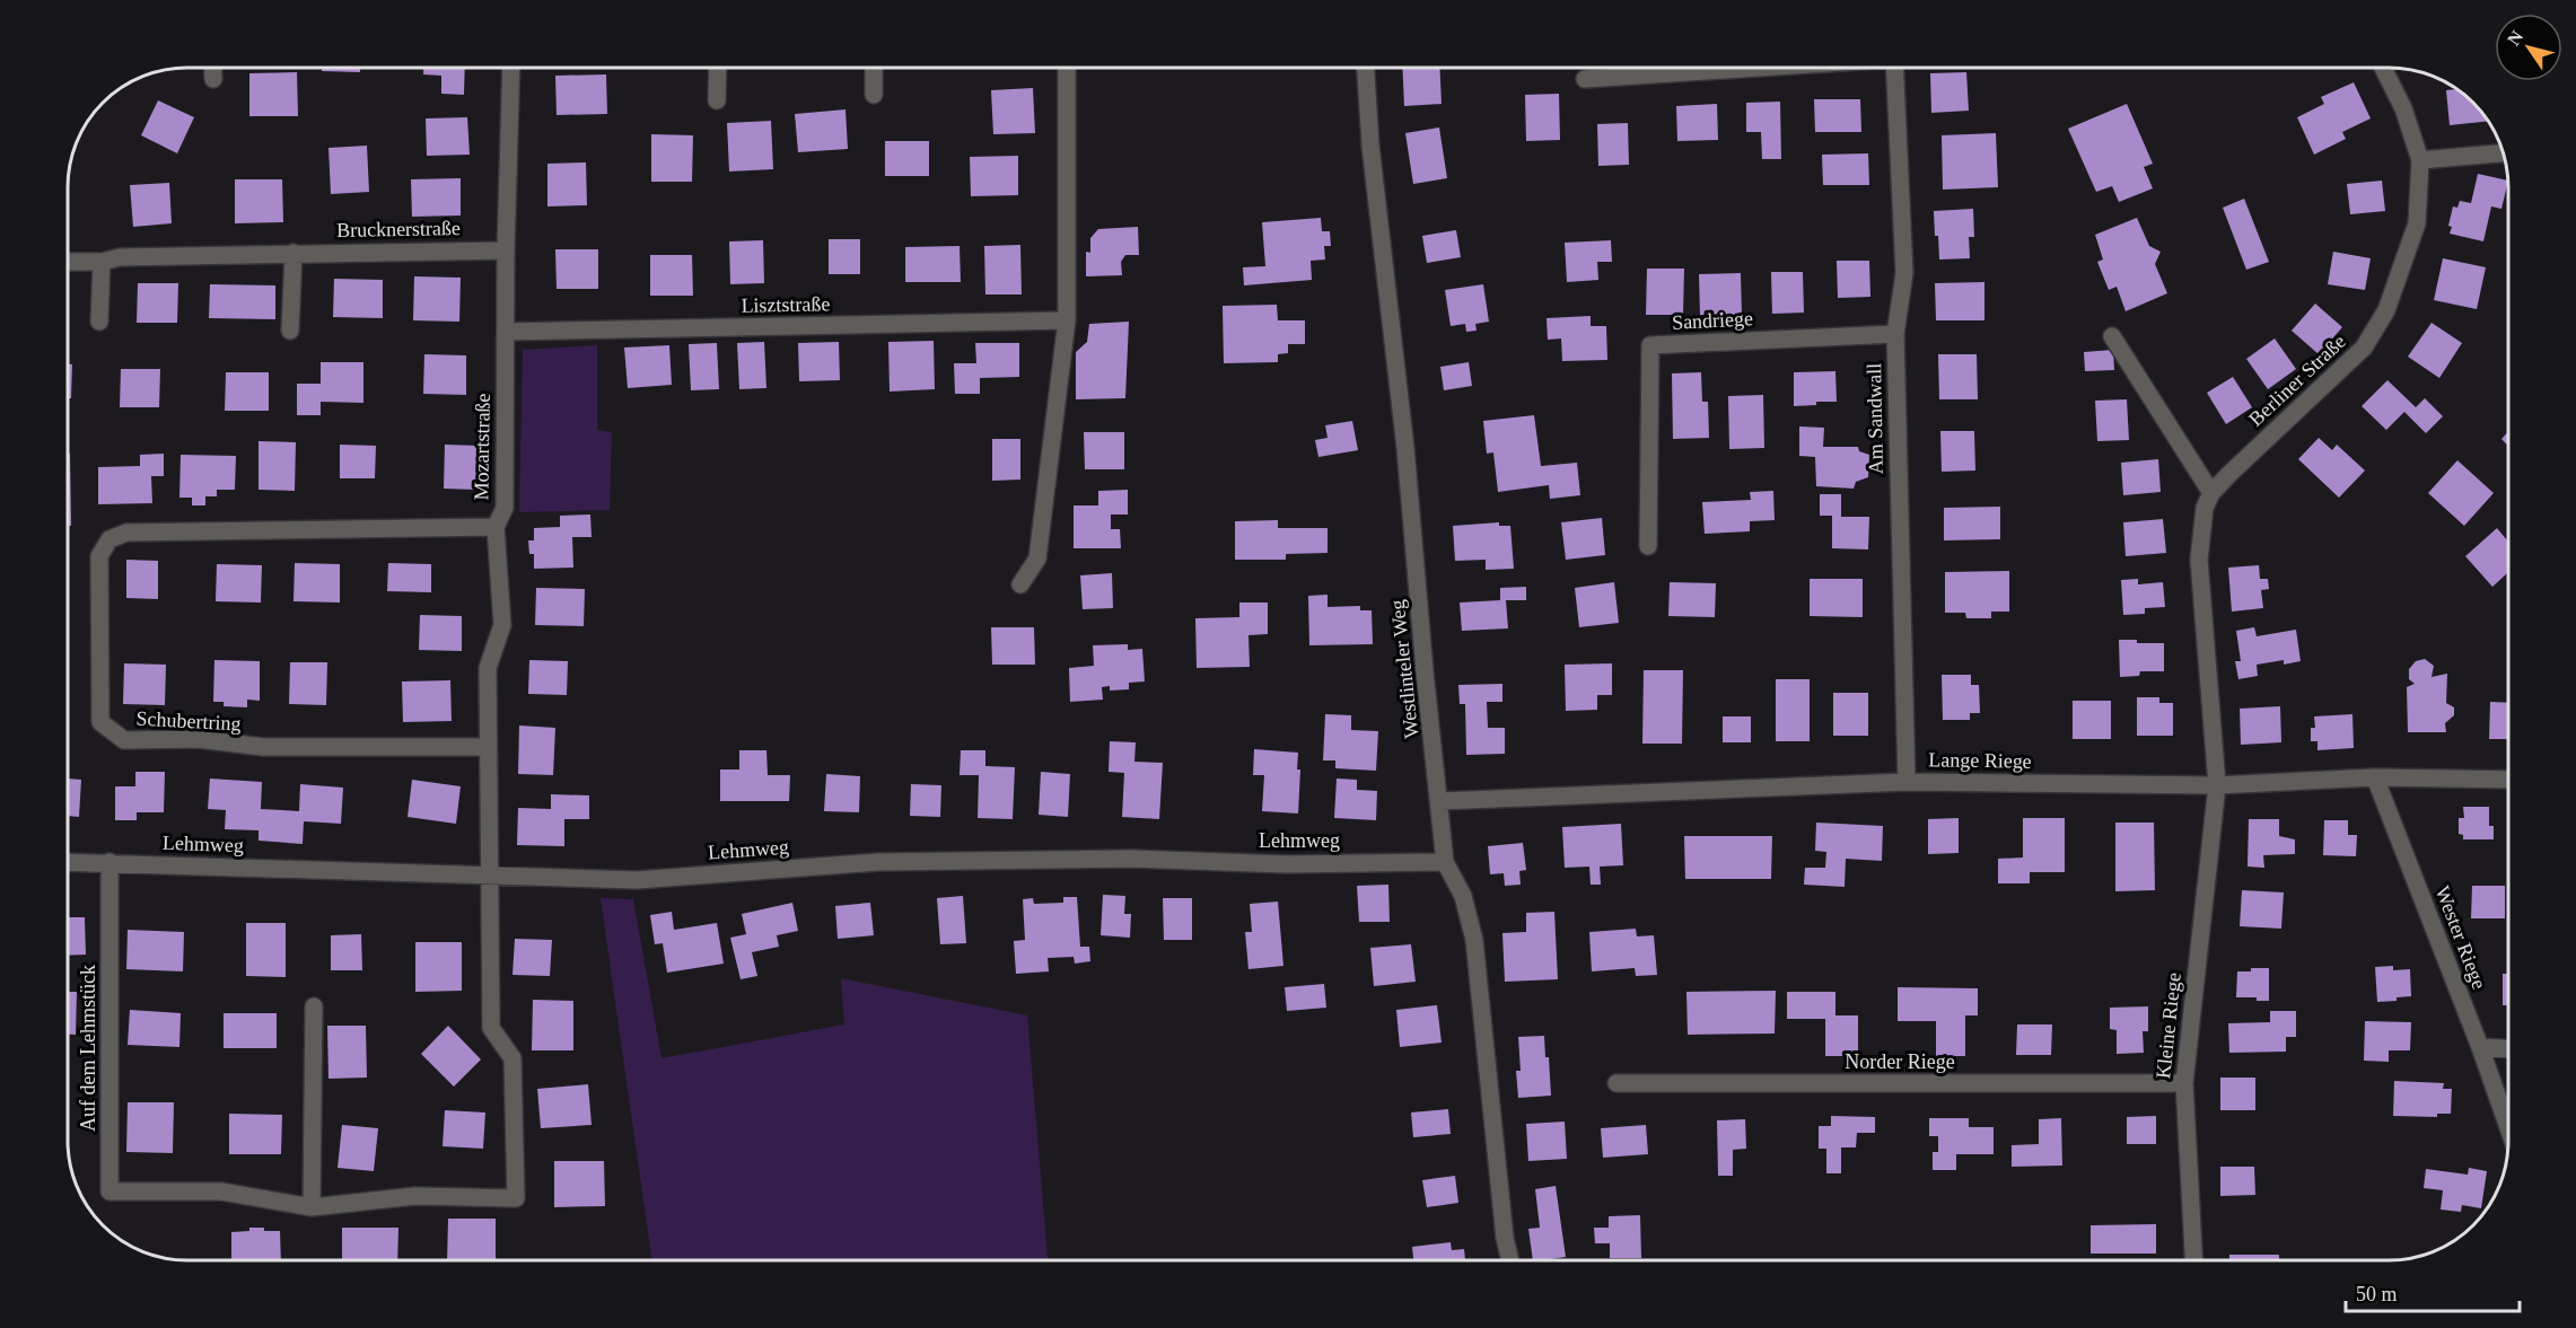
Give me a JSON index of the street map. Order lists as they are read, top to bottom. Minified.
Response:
{"streets":{"street":["Brucknerstraße","Lisztstraße","Sandriege","Berliner Straße","Am Sandwall","Mozartstraße","Westlinteler Weg","Schubertring","Lange Riege","Lehmweg","Wester Riege","Kleine Riege","Auf dem Lehmstück","Norder Riege"]},"crossings":[["Brucknerstraße","Mozartstraße"],["Lisztstraße","Mozartstraße"],["Sandriege","Am Sandwall"],["Am Sandwall","Lange Riege"],["Mozartstraße","Schubertring"],["Mozartstraße","Lehmweg"],["Mozartstraße","Auf dem Lehmstück"],["Westlinteler Weg","Lange Riege"],["Westlinteler Weg","Lehmweg"],["Lange Riege","Wester Riege"],["Lange Riege","Kleine Riege"],["Lehmweg","Auf dem Lehmstück"],["Kleine Riege","Norder Riege"]],"scale_bar":"50 m","north":"top left"}
